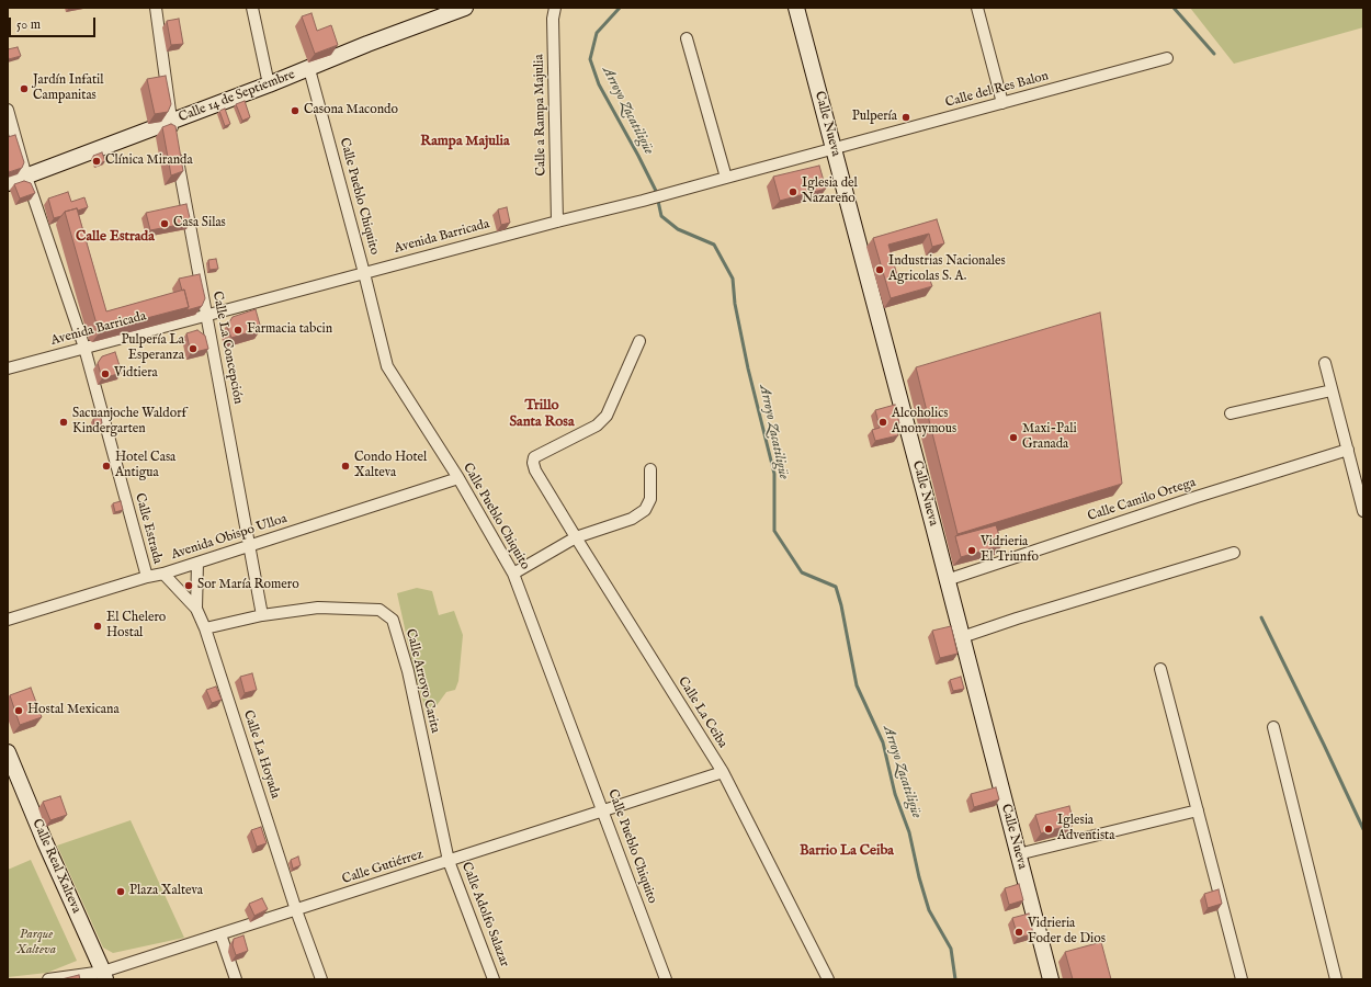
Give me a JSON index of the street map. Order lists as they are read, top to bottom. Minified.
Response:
{"streets":{"street":["Calle del Res Balon","Calle 14 de Septiembre","Calle a Rampa Majulia","Calle Nueva","Calle Pueblo Chiquito","Avenida Barricada","Calle La Concepción","Calle Camilo Ortega","Calle Estrada","Avenida Obispo Ulloa","Calle Arroyo Carita","Calle La Ceiba","Calle La Hoyada","Calle Real Xalteva","Calle Gutiérrez","Calle Adolfo Salazar"]},"crossings":[["Calle del Res Balon","Calle Nueva"],["Calle del Res Balon","Avenida Barricada"],["Calle 14 de Septiembre","Calle Pueblo Chiquito"],["Calle 14 de Septiembre","Calle La Concepción"],["Calle 14 de Septiembre","Calle Estrada"],["Calle a Rampa Majulia","Avenida Barricada"],["Calle Nueva","Avenida Barricada"],["Calle Nueva","Calle Camilo Ortega"],["Calle Pueblo Chiquito","Avenida Barricada"],["Calle Pueblo Chiquito","Avenida Obispo Ulloa"],["Calle Pueblo Chiquito","Calle Gutiérrez"],["Avenida Barricada","Calle La Concepción"],["Avenida Barricada","Calle Estrada"],["Calle La Concepción","Avenida Obispo Ulloa"],["Calle La Concepción","Calle Arroyo Carita"],["Calle Estrada","Avenida Obispo Ulloa"],["Avenida Obispo Ulloa","Calle La Hoyada"],["Calle Arroyo Carita","Calle La Hoyada"],["Calle Arroyo Carita","Calle Gutiérrez"],["Calle Arroyo Carita","Calle Adolfo Salazar"],["Calle La Ceiba","Calle Gutiérrez"],["Calle La Hoyada","Calle Gutiérrez"],["Calle Real Xalteva","Calle Gutiérrez"],["Calle Gutiérrez","Calle Adolfo Salazar"]],"districts":["Rampa Majulia","Calle Estrada","Trillo Santa Rosa","Barrio La Ceiba"],"water":["Arroyo Zacatiligüe"],"parks":["Parque Xalteva"],"places":["Jardín Infatil Campanitas","Casona Macondo","Pulpería","Clínica Miranda","Iglesia del Nazareño","Casa Silas","Industrias Nacionales Agricolas S. A.","Farmacia tabcin","Pulpería La Esperanza","Vidtiera","Sacuanjoche Waldorf Kindergarten","Alcoholics Anonymous","Maxi-Pali Granada","Hotel Casa Antigua","Condo Hotel Xalteva","Vidrieria El Triunfo","Sor María Romero","El Chelero Hostal","Hostal Mexicana","Iglesia Adventista","Plaza Xalteva","Vidrieria Foder de Dios"],"scale_bar":"50 m"}
